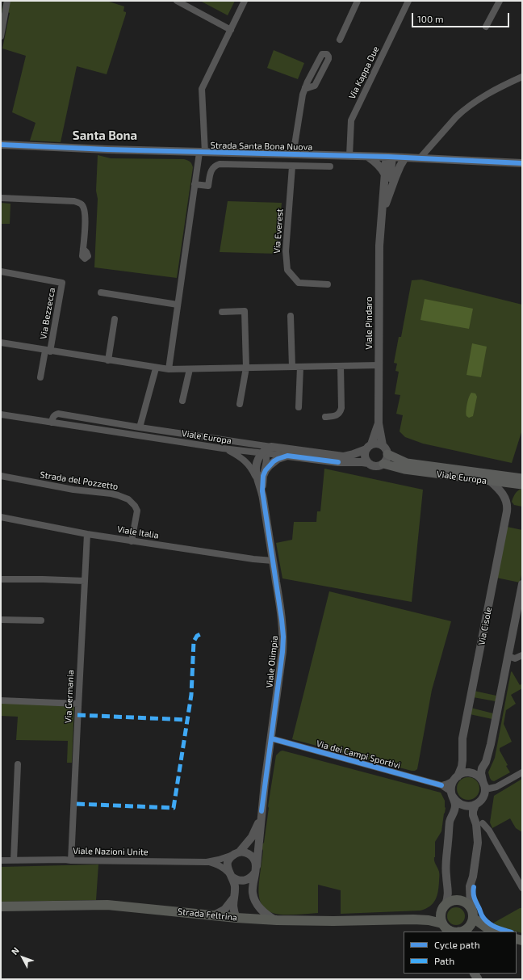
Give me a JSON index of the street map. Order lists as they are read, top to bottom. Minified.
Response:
{"streets":{"main road":["Viale Europa","Strada Feltrina"],"street":["Via Kappa Due","Strada Santa Bona Nuova","Via Everest","Via Bezzecca","Viale Pindaro","Strada del Pozzetto","Viale Italia","Via Cisole","Viale Olimpia","Via Germania","Via dei Campi Sportivi","Viale Nazioni Unite"]},"crossings":[["Via Kappa Due","Strada Santa Bona Nuova"],["Strada Santa Bona Nuova","Viale Pindaro"],["Via Bezzecca","Viale Pindaro"],["Viale Pindaro","Viale Europa"],["Viale Europa","Via Cisole"],["Viale Europa","Viale Olimpia"],["Strada del Pozzetto","Viale Italia"],["Viale Italia","Viale Olimpia"],["Viale Italia","Via Germania"],["Via Cisole","Via dei Campi Sportivi"],["Via Cisole","Strada Feltrina"],["Viale Olimpia","Via dei Campi Sportivi"],["Viale Olimpia","Viale Nazioni Unite"],["Viale Olimpia","Strada Feltrina"],["Via Germania","Viale Nazioni Unite"]],"districts":["Santa Bona"],"legend":["Cycle path","Path"],"scale_bar":"100 m","north":"top left"}
